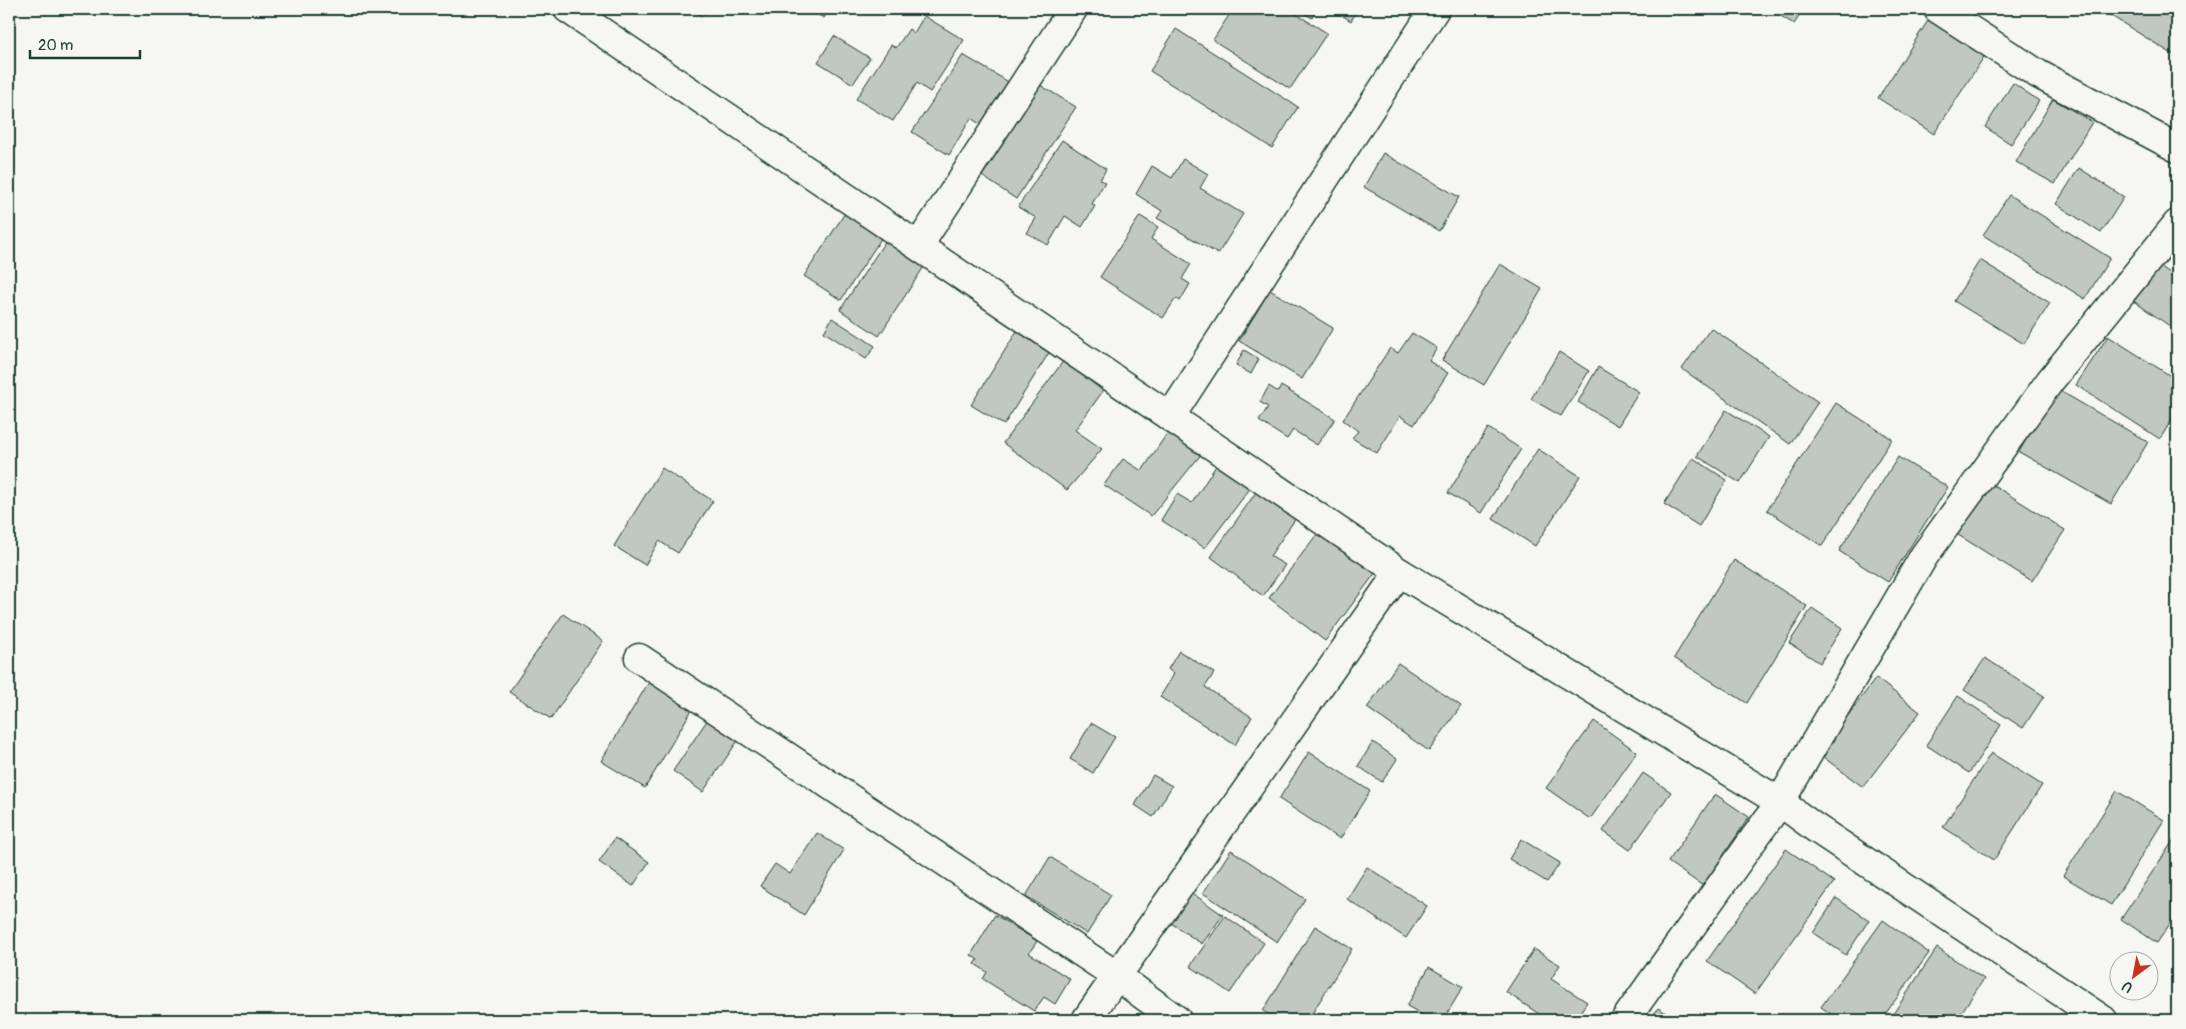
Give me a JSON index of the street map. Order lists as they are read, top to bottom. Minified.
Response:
{"scale_bar":"20 m","north":"bottom left"}
